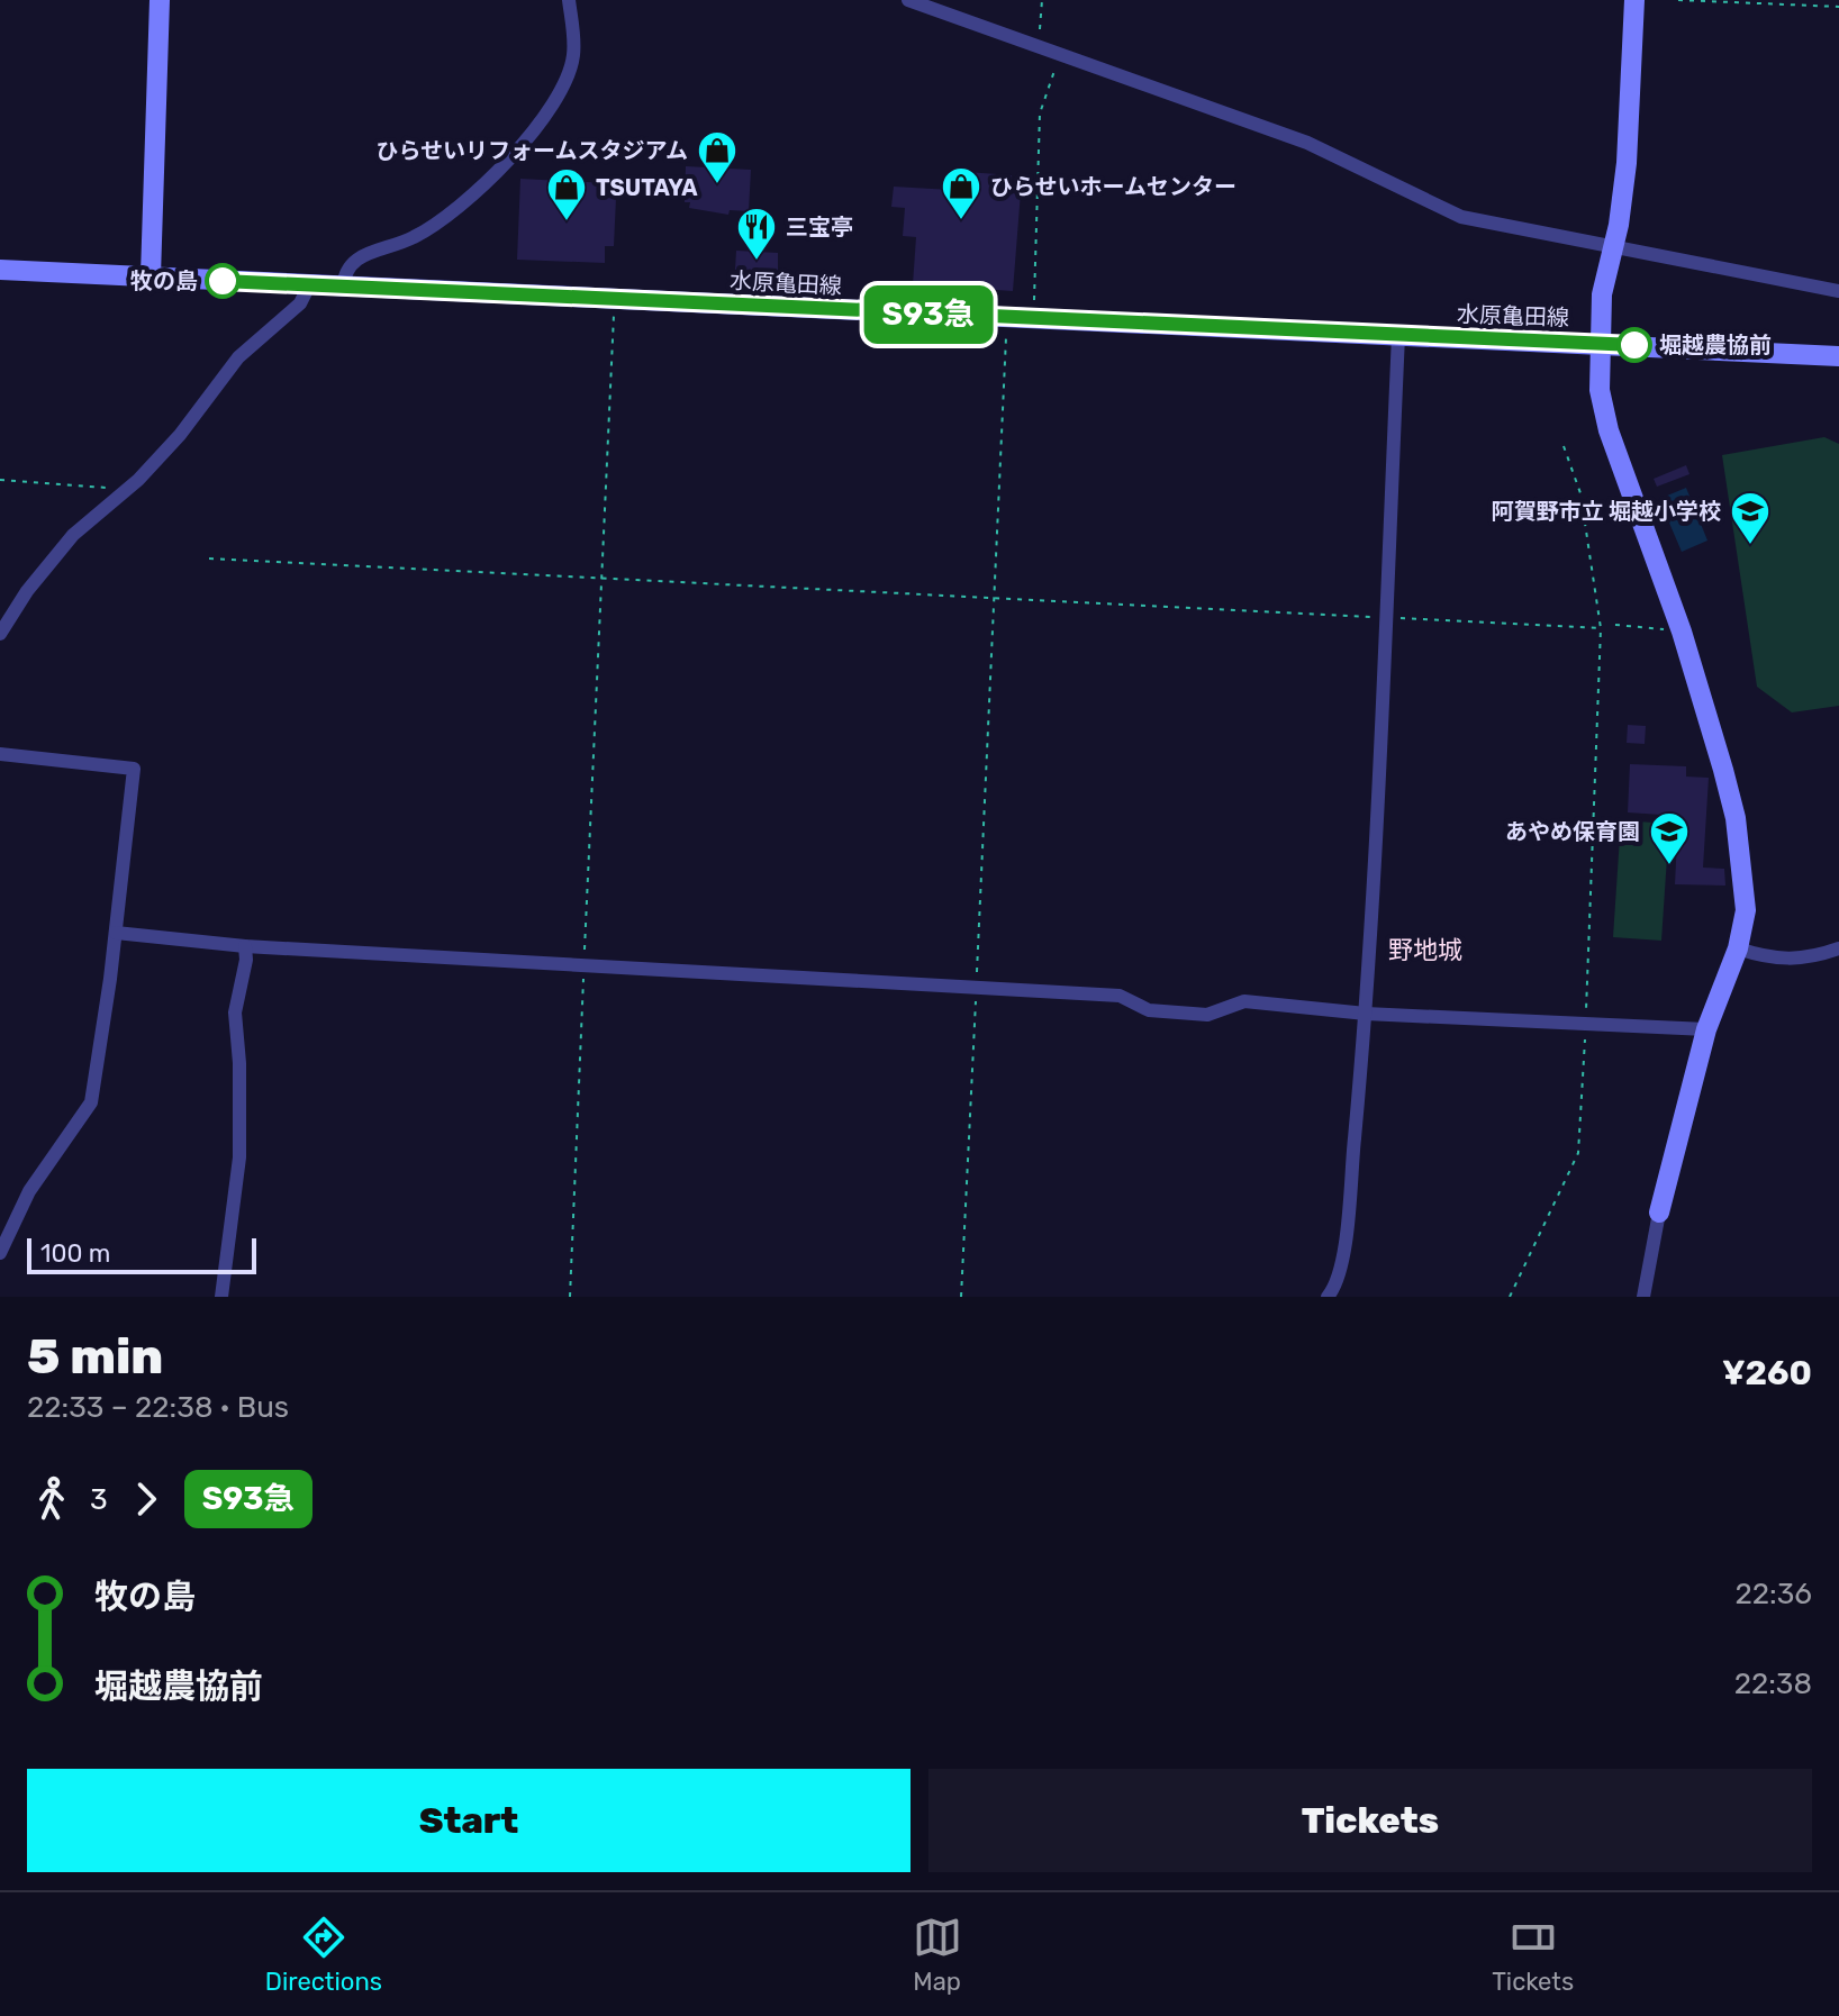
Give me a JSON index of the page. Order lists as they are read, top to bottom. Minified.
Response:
{"streets":{"main road":["水原亀田線"]},"districts":["野地城"],"places":{"shop":["ひらせいリフォームスタジアム","ひらせいホームセンター","TSUTAYA"],"restaurant":["三宝亭"],"other":["牧の島","堀越農協前"],"school or university":["阿賀野市立 堀越小学校","あやめ保育園"]},"lines":["bus line S93急"],"scale_bar":"100 m","page":{"on_map":"S93急","scale":"100 m","heading":["5 min","22:33 – 22:38 · Bus","¥260"],"legs":["3","S93急"],"list":[{"name":"牧の島","value":"22:36"},{"name":"堀越農協前","value":"22:38"}],"buttons":["Start","Tickets"],"tabs":["Directions","Map","Tickets"]}}
